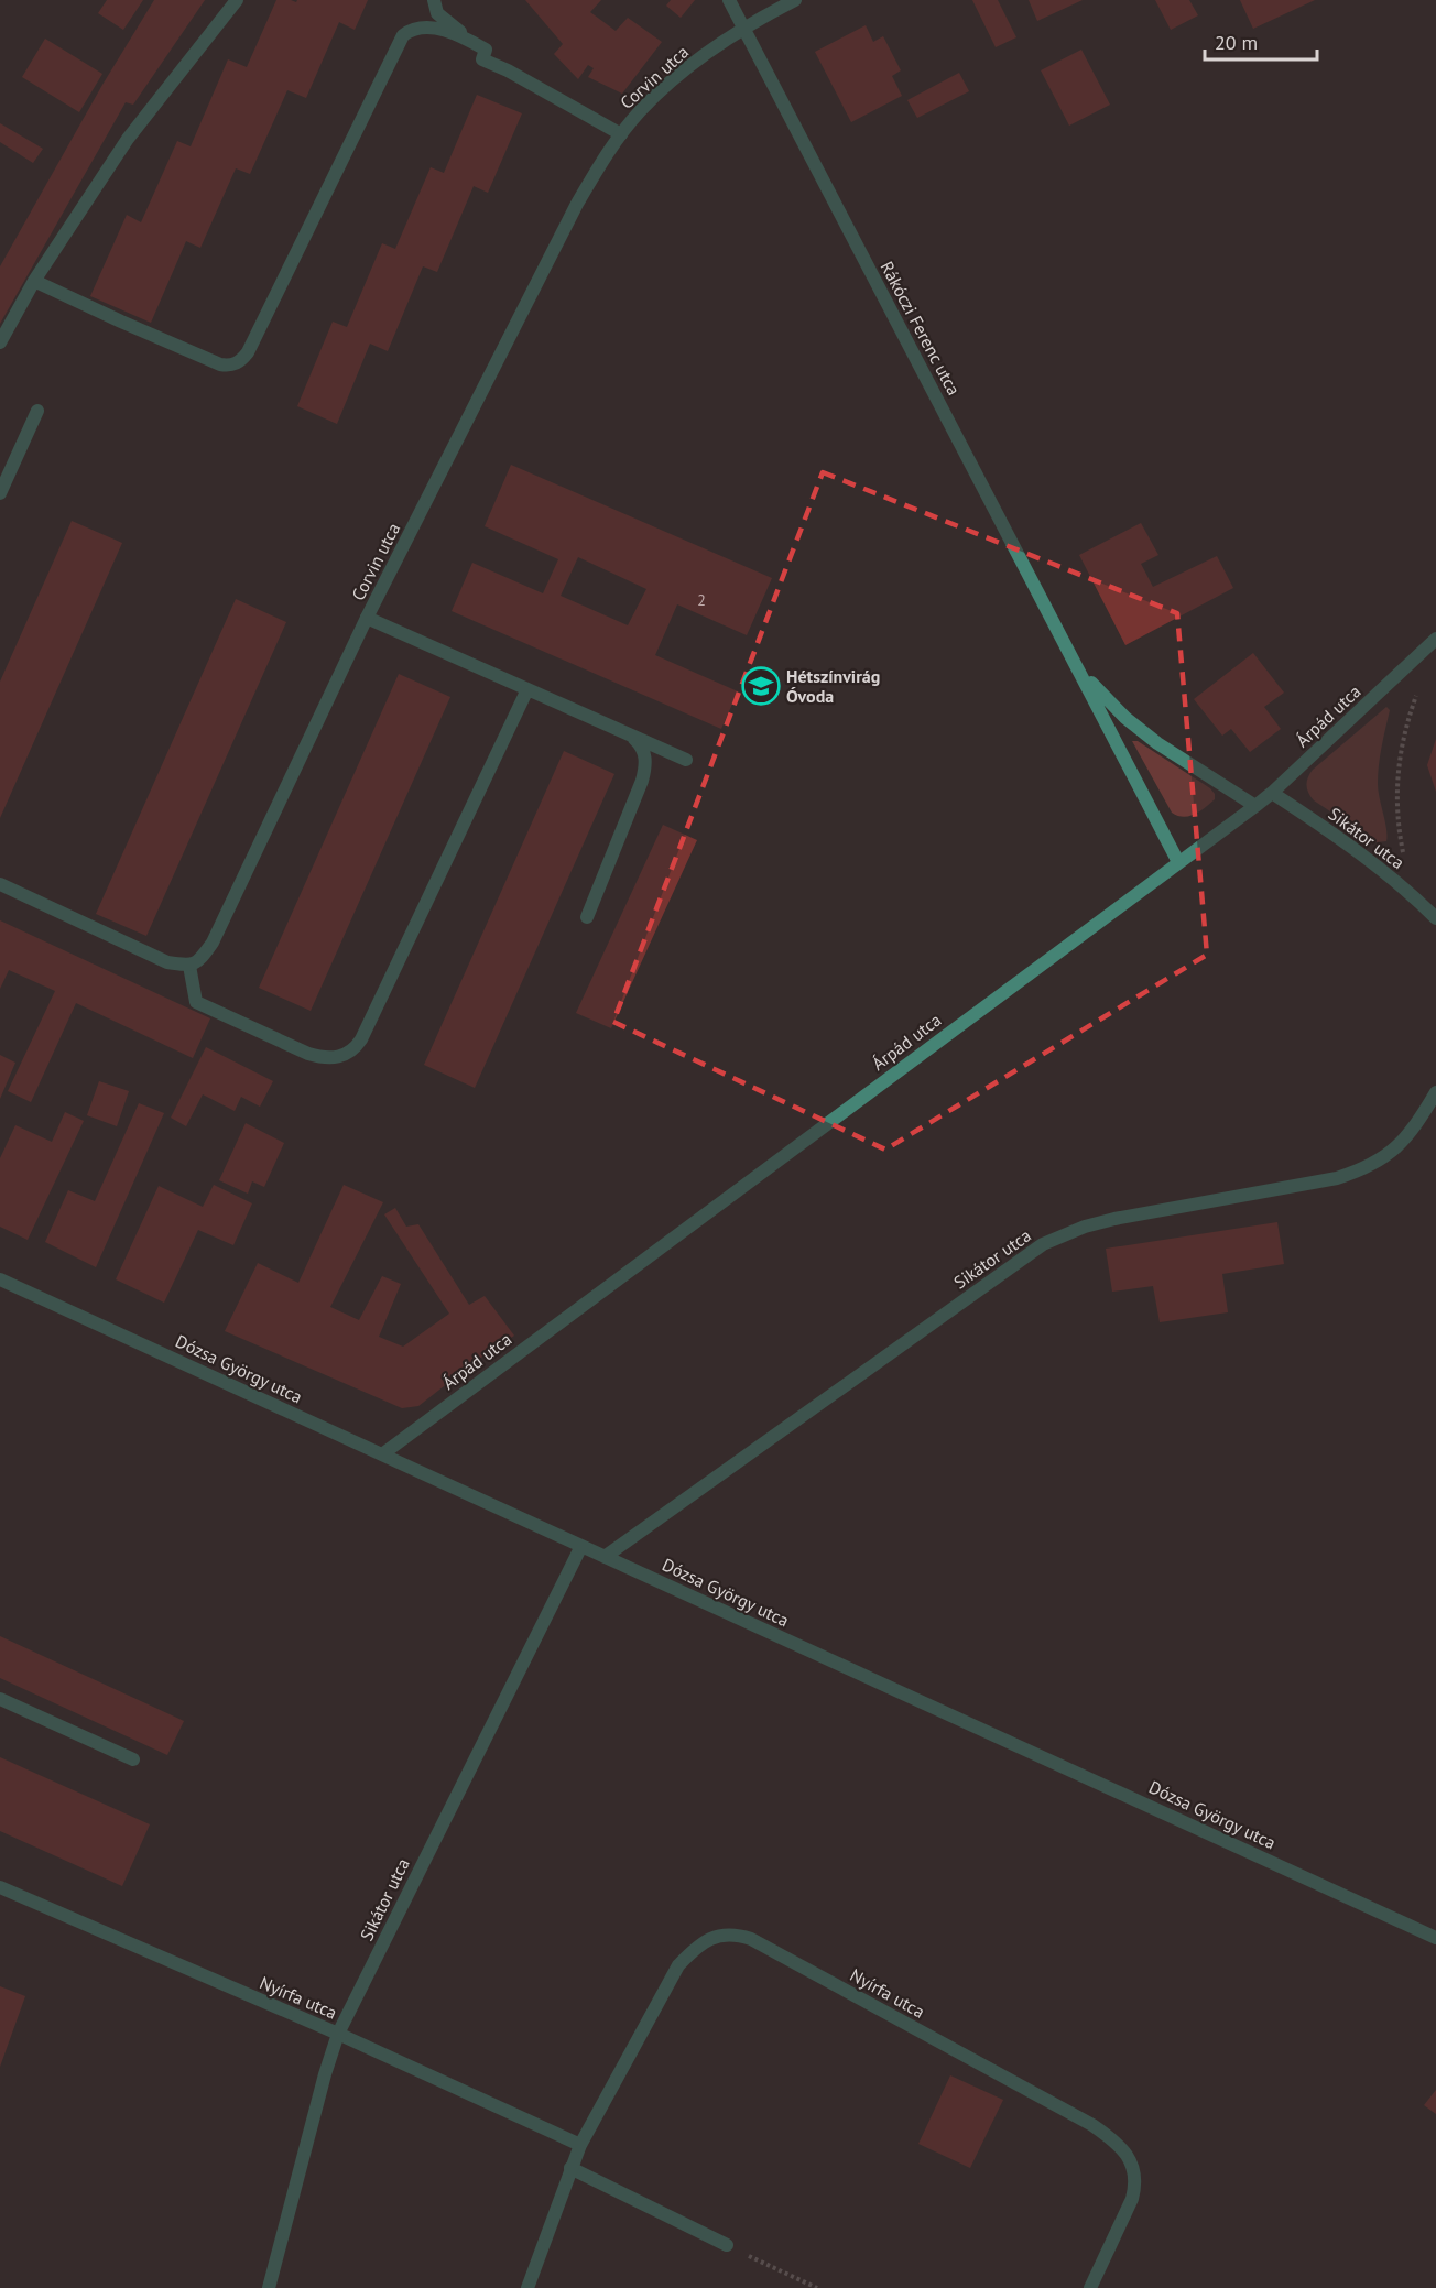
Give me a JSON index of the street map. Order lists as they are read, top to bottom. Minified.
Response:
{"streets":{"street":["Corvin utca","Rákóczi Ferenc utca","Árpád utca","Sikátor utca","Dózsa György utca","Nyírfa utca"]},"crossings":[["Corvin utca","Rákóczi Ferenc utca"],["Rákóczi Ferenc utca","Árpád utca"],["Árpád utca","Sikátor utca"],["Árpád utca","Dózsa György utca"],["Sikátor utca","Dózsa György utca"],["Sikátor utca","Nyírfa utca"]],"places":{"school or university":["Hétszínvirág Óvoda"]},"house_numbers":["2"],"scale_bar":"20 m"}
